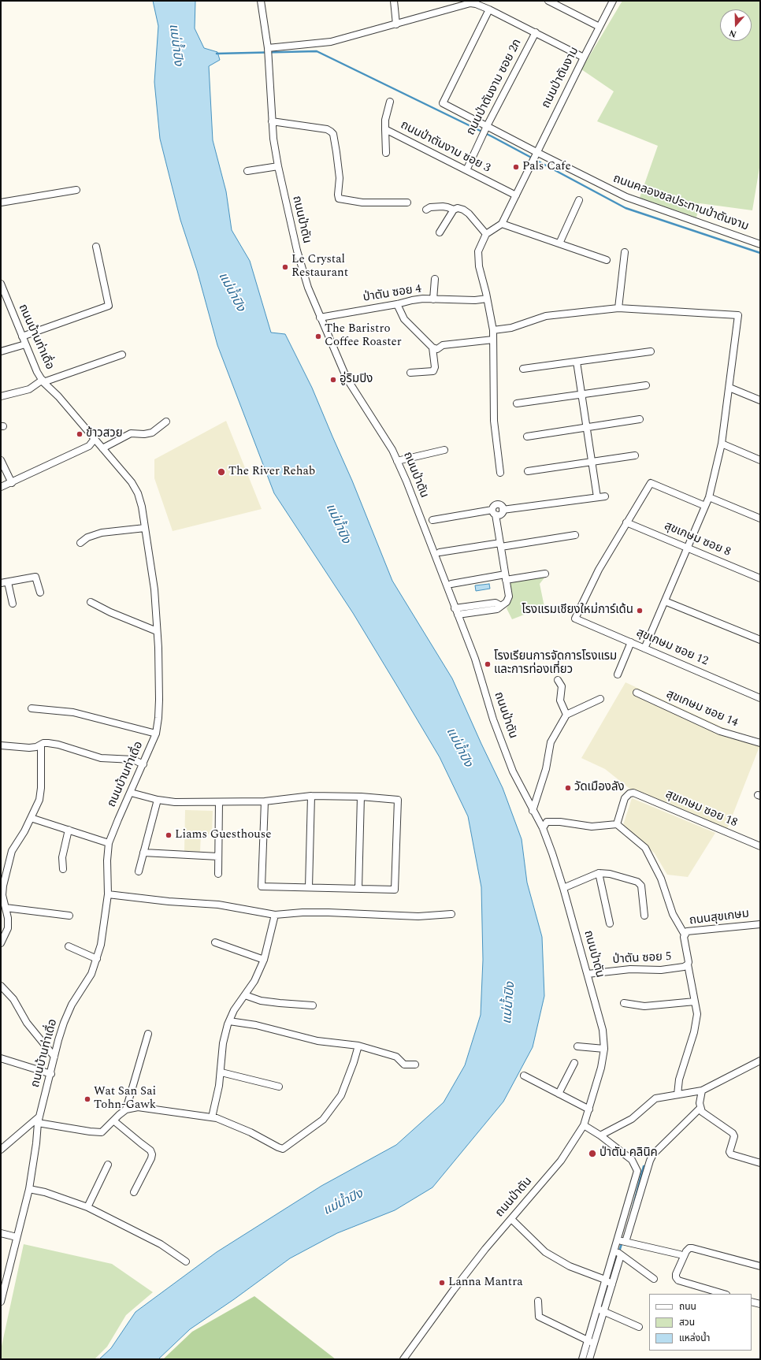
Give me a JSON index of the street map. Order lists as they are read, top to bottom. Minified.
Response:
{"streets":{"street":["ถนนป่าตันงาม","ถนนป่าตันงาม ซอย 2ก","ถนนป่าตันงาม ซอย 3","ถนนคลองชลประทานป่าตันงาม","ถนนป่าตัน","ป่าตัน ซอย 4","ถนนบ้านท่าเดื่อ","สุขเกษม ซอย 8","สุขเกษม ซอย 12","สุขเกษม ซอย 14","สุขเกษม ซอย 18","ถนนสุขเกษม","ป่าตัน ซอย 5"]},"crossings":[["ถนนป่าตันงาม","ถนนป่าตันงาม ซอย 3"],["ถนนป่าตันงาม","ถนนคลองชลประทานป่าตันงาม"],["ถนนป่าตันงาม ซอย 2ก","ถนนป่าตันงาม ซอย 3"],["ถนนป่าตันงาม ซอย 2ก","ถนนคลองชลประทานป่าตันงาม"],["ถนนป่าตัน","ป่าตัน ซอย 4"],["ถนนป่าตัน","ป่าตัน ซอย 5"],["สุขเกษม ซอย 8","สุขเกษม ซอย 12"],["สุขเกษม ซอย 18","ป่าตัน ซอย 5"],["ถนนสุขเกษม","ป่าตัน ซอย 5"]],"water":["แม่น้ำปิง"],"places":["Pals Cafe","Le Crystal Restaurant","The Baristro Coffee Roaster","อู่ริมปิง","ข้าวสวย","The River Rehab","โรงแรมเชียงใหม่การ์เด้น","โรงเรียนการจัดการโรงแรม และการท่องเที่ยว","วัดเมืองลัง","Liams Guesthouse","Wat San Sai Tohn-Gawk","ป่าตัน คลินิค","Lanna Mantra"],"legend":["ถนน","สวน","แหล่งน้ำ"],"north":"bottom"}
